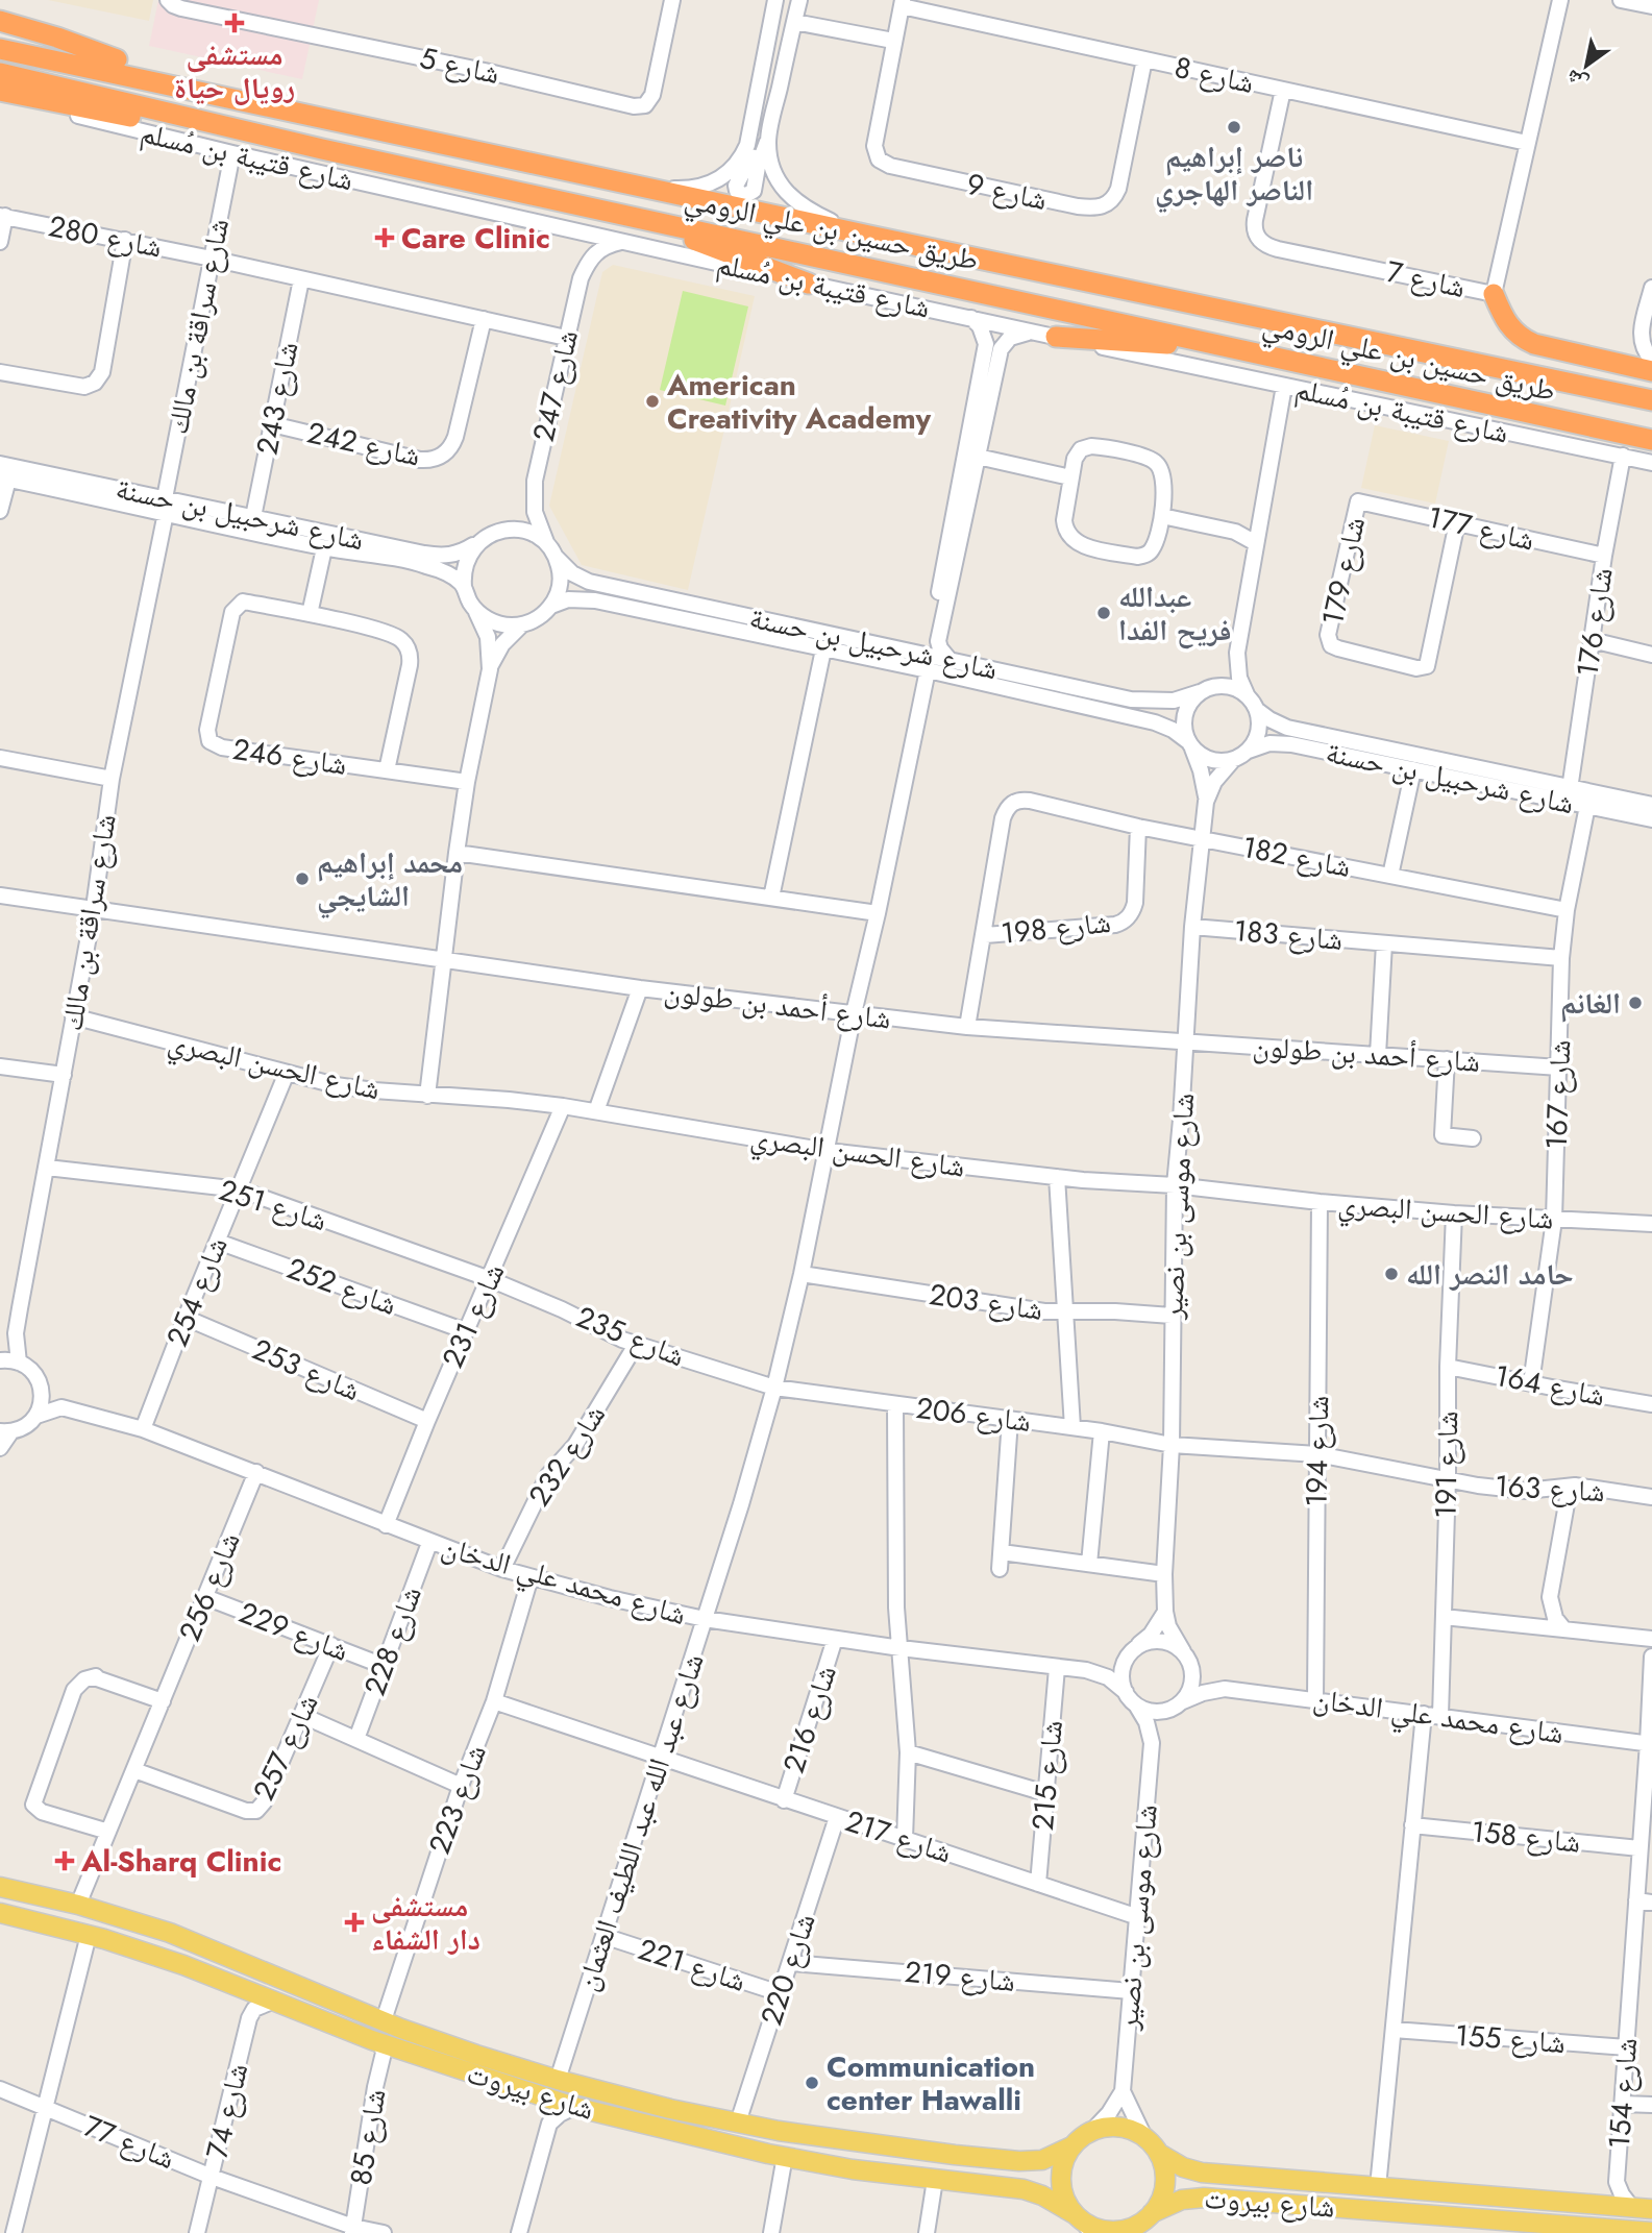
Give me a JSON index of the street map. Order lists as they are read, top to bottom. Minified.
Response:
{"streets":{"highway":["طريق حسين بن علي الرومي"],"main road":["شارع بيروت"],"street":["شارع 5","شارع 8","شارع قتيبة بن مُسلم","شارع 9","شارع 280","شارع 7","شارع سراقة بن مالك","شارع 247","شارع 243","شارع 242","شارع شرحبيل بن حسنة","شارع 177","شارع 179","شارع 176","شارع 246","شارع 182","شارع 198","شارع 183","شارع أحمد بن طولون","شارع الحسن البصري","شارع 167","شارع 251","شارع موسى بن نصير","شارع 252","شارع 254","شارع 203","شارع 231","شارع 235","شارع 253","شارع 164","شارع 206","شارع 194","شارع 232","شارع 191","شارع 163","شارع محمد علي الدخان","شارع 256","شارع 229","شارع 228","شارع 216","شارع 257","شارع 215","شارع 223","شارع عبد الله عبد اللطيف العثمان","شارع 217","شارع 158","شارع 221","شارع 220","شارع 219","شارع 155","شارع 154","شارع 74","شارع 85","شارع 77"]},"crossings":[["شارع 8","شارع 9"],["شارع 8","شارع 7"],["شارع قتيبة بن مُسلم","شارع سراقة بن مالك"],["شارع قتيبة بن مُسلم","شارع 247"],["شارع قتيبة بن مُسلم","شارع 176"],["شارع 280","شارع سراقة بن مالك"],["شارع سراقة بن مالك","شارع شرحبيل بن حسنة"],["شارع سراقة بن مالك","شارع أحمد بن طولون"],["شارع سراقة بن مالك","شارع الحسن البصري"],["شارع سراقة بن مالك","شارع 251"],["شارع سراقة بن مالك","شارع محمد علي الدخان"],["شارع 247","شارع شرحبيل بن حسنة"],["شارع 243","شارع 242"],["شارع 243","شارع شرحبيل بن حسنة"],["شارع شرحبيل بن حسنة","شارع 176"],["شارع شرحبيل بن حسنة","شارع 182"],["شارع شرحبيل بن حسنة","شارع 167"],["شارع شرحبيل بن حسنة","شارع موسى بن نصير"],["شارع شرحبيل بن حسنة","شارع عبد الله عبد اللطيف العثمان"],["شارع 177","شارع 179"],["شارع 177","شارع 176"],["شارع 182","شارع 198"],["شارع 182","شارع 167"],["شارع 182","شارع موسى بن نصير"],["شارع 198","شارع أحمد بن طولون"],["شارع 183","شارع أحمد بن طولون"],["شارع 183","شارع 167"],["شارع 183","شارع موسى بن نصير"],["شارع أحمد بن طولون","شارع 167"],["شارع أحمد بن طولون","شارع موسى بن نصير"],["شارع أحمد بن طولون","شارع عبد الله عبد اللطيف العثمان"],["شارع الحسن البصري","شارع 167"],["شارع الحسن البصري","شارع موسى بن نصير"],["شارع الحسن البصري","شارع 254"],["شارع الحسن البصري","شارع 231"],["شارع الحسن البصري","شارع 194"],["شارع الحسن البصري","شارع 191"],["شارع الحسن البصري","شارع عبد الله عبد اللطيف العثمان"],["شارع 167","شارع 164"],["شارع 251","شارع 254"],["شارع 251","شارع 231"],["شارع 251","شارع 235"],["شارع موسى بن نصير","شارع 203"],["شارع موسى بن نصير","شارع 206"],["شارع موسى بن نصير","شارع محمد علي الدخان"],["شارع موسى بن نصير","شارع 217"],["شارع موسى بن نصير","شارع 219"],["شارع موسى بن نصير","شارع بيروت"],["شارع 252","شارع 254"],["شارع 252","شارع 231"],["شارع 254","شارع 253"],["شارع 254","شارع محمد علي الدخان"],["شارع 203","شارع عبد الله عبد اللطيف العثمان"],["شارع 231","شارع 235"],["شارع 231","شارع 253"],["شارع 231","شارع محمد علي الدخان"],["شارع 235","شارع 206"],["شارع 235","شارع 232"],["شارع 235","شارع عبد الله عبد اللطيف العثمان"],["شارع 164","شارع 191"],["شارع 206","شارع 194"],["شارع 206","شارع 163"],["شارع 206","شارع عبد الله عبد اللطيف العثمان"],["شارع 194","شارع 163"],["شارع 194","شارع محمد علي الدخان"],["شارع 232","شارع محمد علي الدخان"],["شارع 191","شارع 163"],["شارع 191","شارع محمد علي الدخان"],["شارع محمد علي الدخان","شارع 256"],["شارع محمد علي الدخان","شارع 228"],["شارع محمد علي الدخان","شارع 216"],["شارع محمد علي الدخان","شارع 215"],["شارع محمد علي الدخان","شارع 223"],["شارع محمد علي الدخان","شارع عبد الله عبد اللطيف العثمان"],["شارع محمد علي الدخان","شارع 154"],["شارع 256","شارع 229"],["شارع 256","شارع 257"],["شارع 256","شارع بيروت"],["شارع 229","شارع 228"],["شارع 229","شارع 257"],["شارع 216","شارع 217"],["شارع 215","شارع 217"],["شارع 223","شارع 217"],["شارع 223","شارع بيروت"],["شارع عبد الله عبد اللطيف العثمان","شارع 217"],["شارع عبد الله عبد اللطيف العثمان","شارع 221"],["شارع عبد الله عبد اللطيف العثمان","شارع بيروت"],["شارع 217","شارع 220"],["شارع 158","شارع 154"],["شارع 221","شارع 220"],["شارع 220","شارع 219"],["شارع 220","شارع بيروت"],["شارع 155","شارع 154"],["شارع بيروت","شارع 154"],["شارع بيروت","شارع 74"],["شارع بيروت","شارع 85"],["شارع بيروت","شارع 77"],["شارع 74","شارع 77"],["شارع 85","شارع 77"]],"places":{"health":["مستشفى رويال حياة","Care Clinic","Al-Sharq Clinic","مستشفى دار الشفاء"],"other":["ناصر إبراهيم الناصر الهاجري","American Creativity Academy","عبدالله فريح الفدا","محمد إبراهيم الشايجي","الغانم","حامد النصر الله","Communication center Hawalli"]},"north":"bottom left"}
